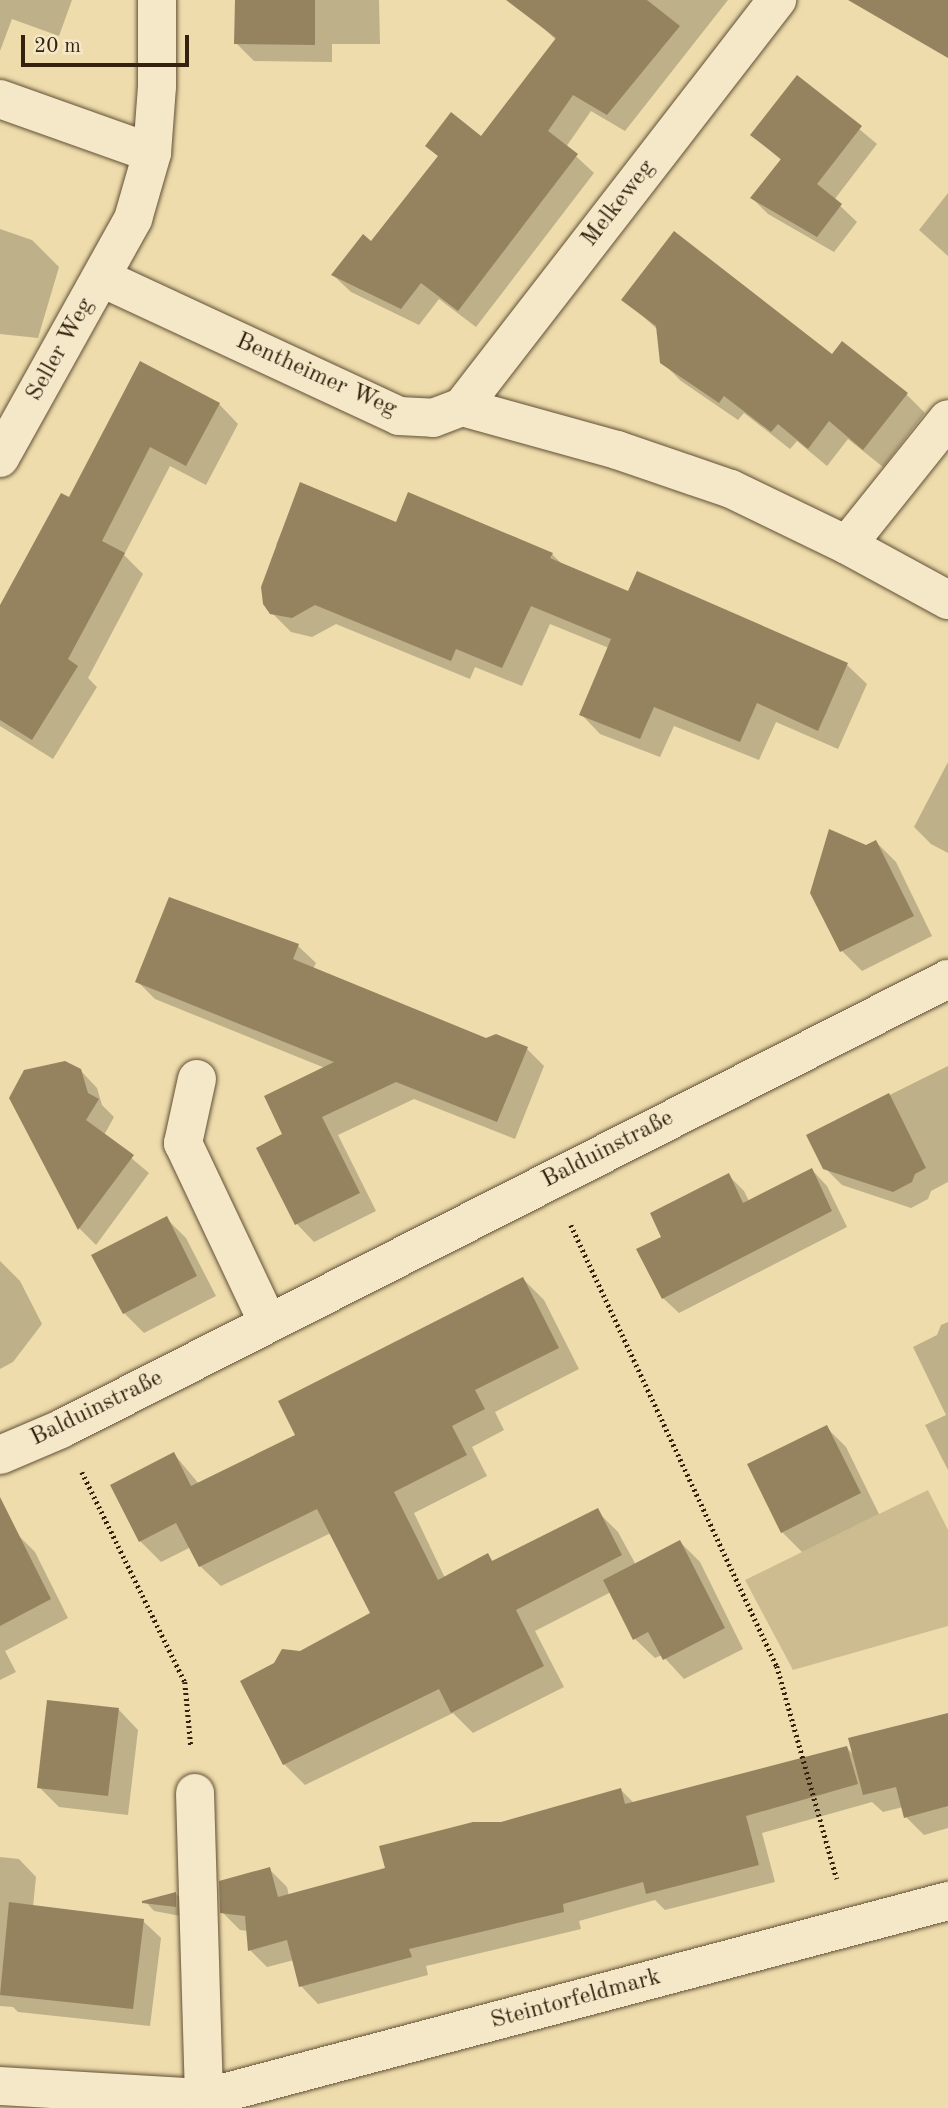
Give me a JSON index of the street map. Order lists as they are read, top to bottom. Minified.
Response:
{"streets":{"street":["Melkeweg","Seller Weg","Bentheimer Weg","Balduinstraße","Steintorfeldmark"]},"crossings":[["Melkeweg","Bentheimer Weg"],["Seller Weg","Bentheimer Weg"]],"scale_bar":"20 m"}
